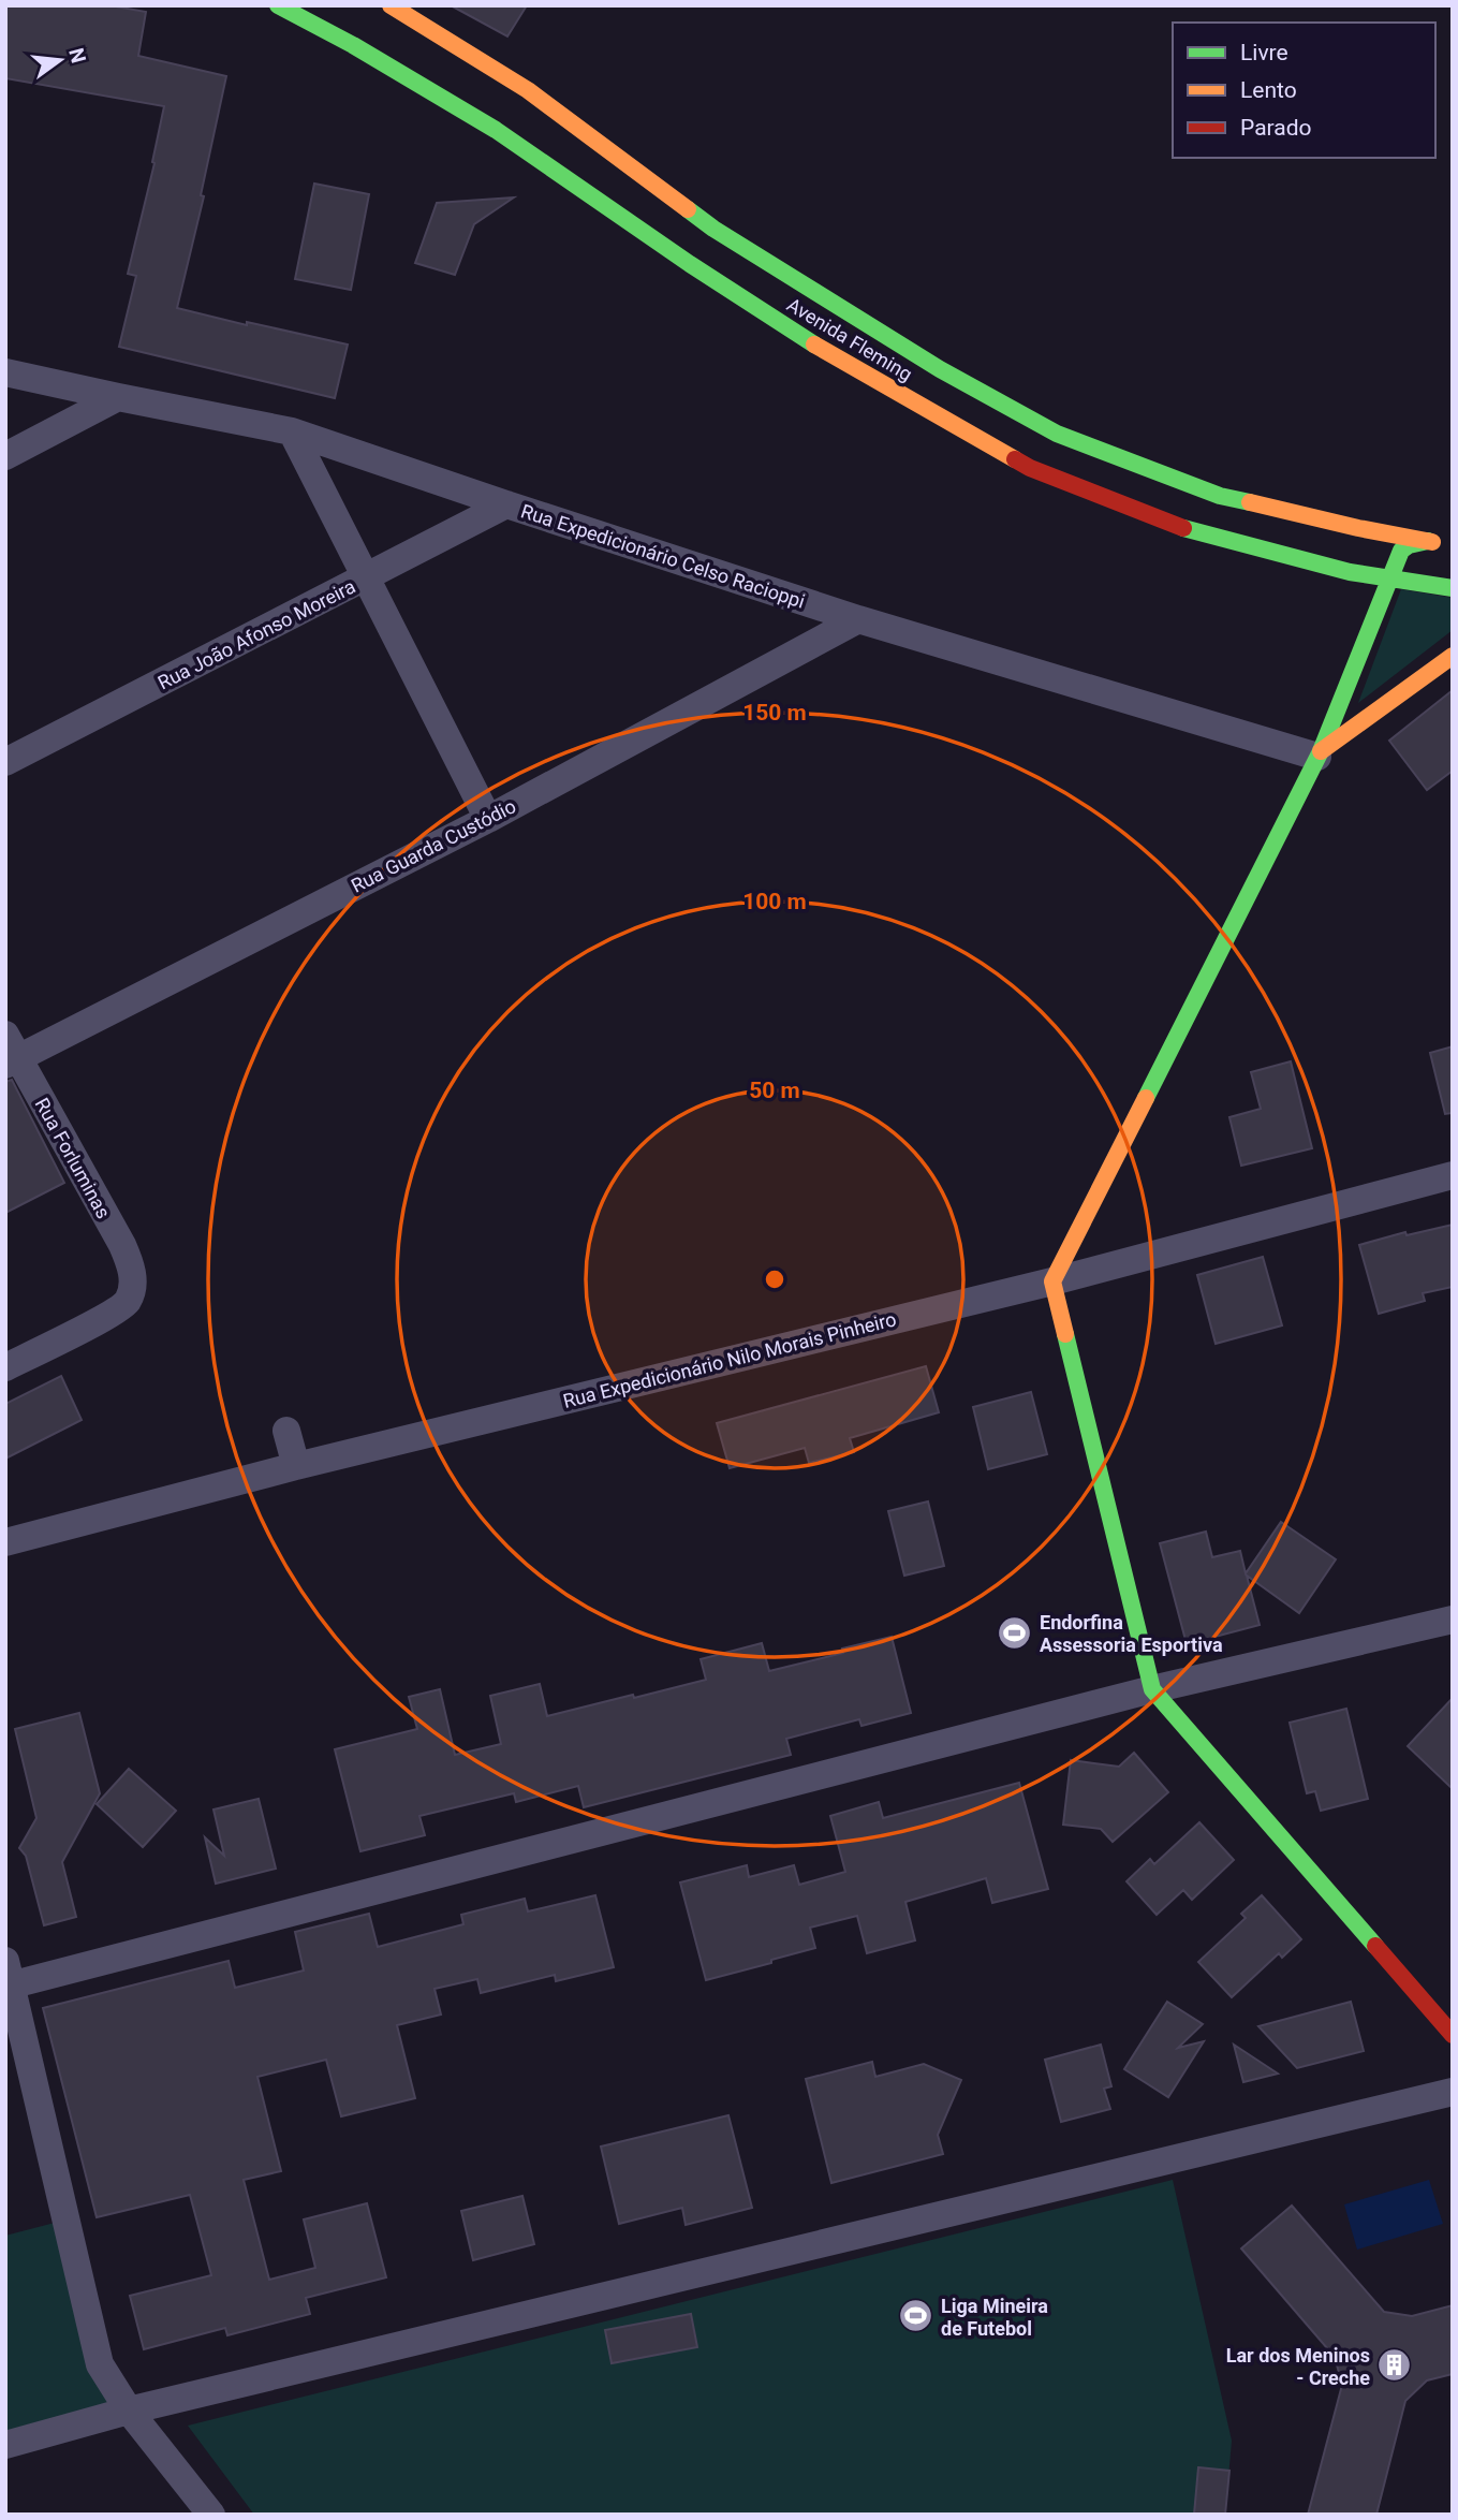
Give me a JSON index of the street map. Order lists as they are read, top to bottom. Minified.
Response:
{"streets":{"street":["Avenida Fleming","Rua Expedicionário Celso Racioppi","Rua João Afonso Moreira","Rua Guarda Custódio","Rua Forluminas","Rua Expedicionário Nilo Morais Pinheiro"]},"crossings":[["Rua Expedicionário Celso Racioppi","Rua João Afonso Moreira"],["Rua Expedicionário Celso Racioppi","Rua Guarda Custódio"],["Rua Guarda Custódio","Rua Forluminas"]],"places":{"sports":["Endorfina Assessoria Esportiva","Liga Mineira de Futebol"],"building":["Lar dos Meninos - Creche"]},"legend":["Livre","Lento","Parado"],"north":"right","rings":["150 m","100 m","50 m"]}
